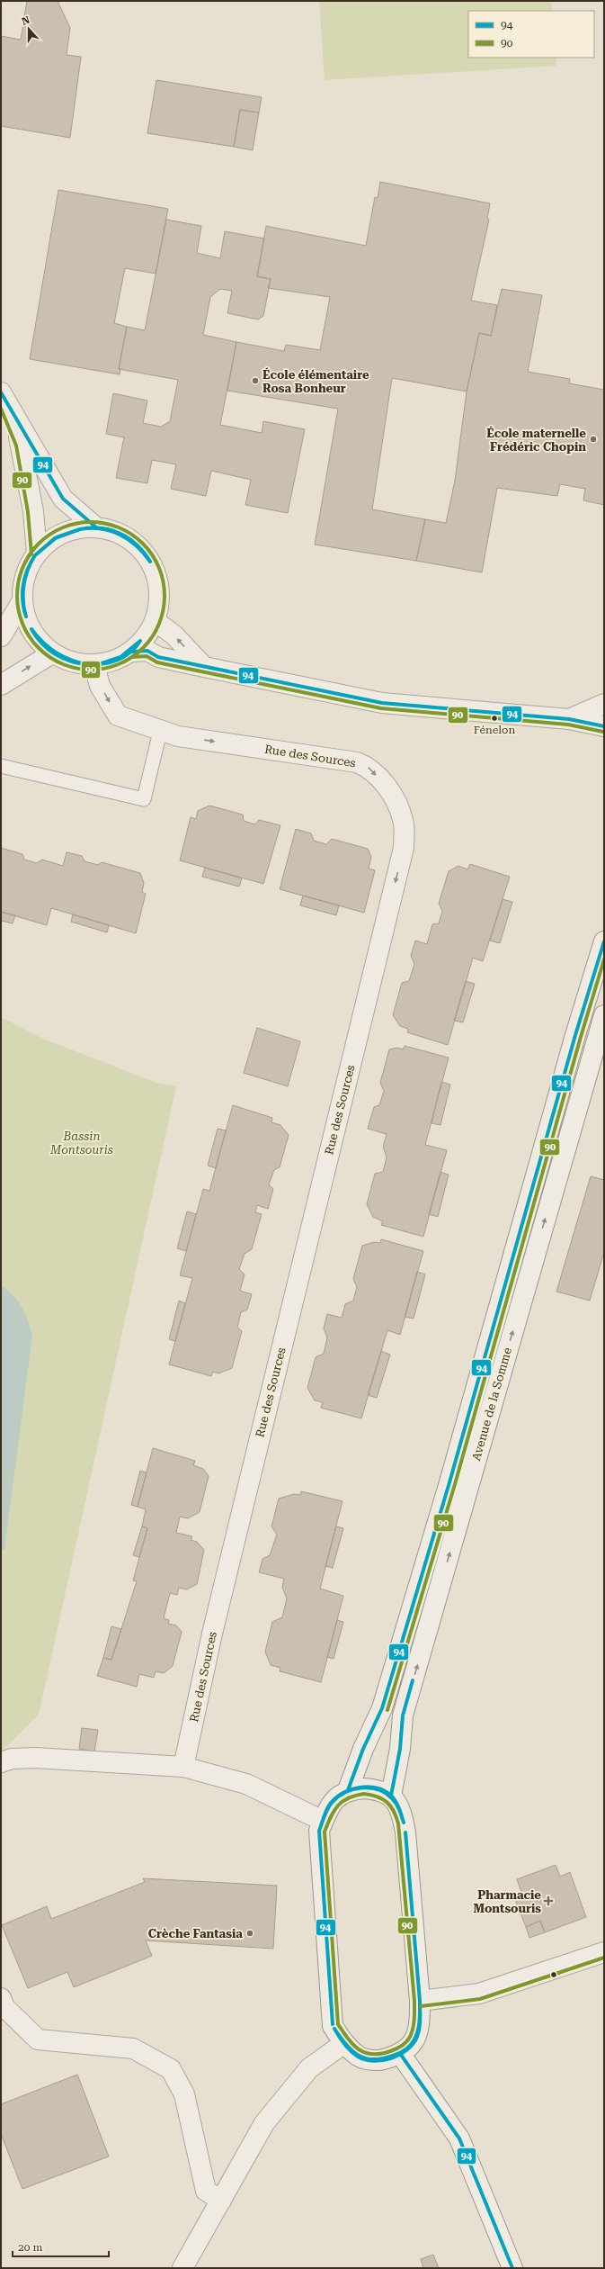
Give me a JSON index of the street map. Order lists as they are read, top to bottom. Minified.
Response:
{"streets":{"street":["Rue des Sources","Avenue de la Somme"]},"one_way":["Rue des Sources"],"parks":["Bassin Montsouris"],"places":{"other":["École élémentaire Rosa Bonheur","École maternelle Frédéric Chopin","Fénelon","Crèche Fantasia"],"health":["Pharmacie Montsouris"]},"lines":["transit line 94","transit line 90"],"legend":["94","90"],"scale_bar":"20 m","north":"top"}
